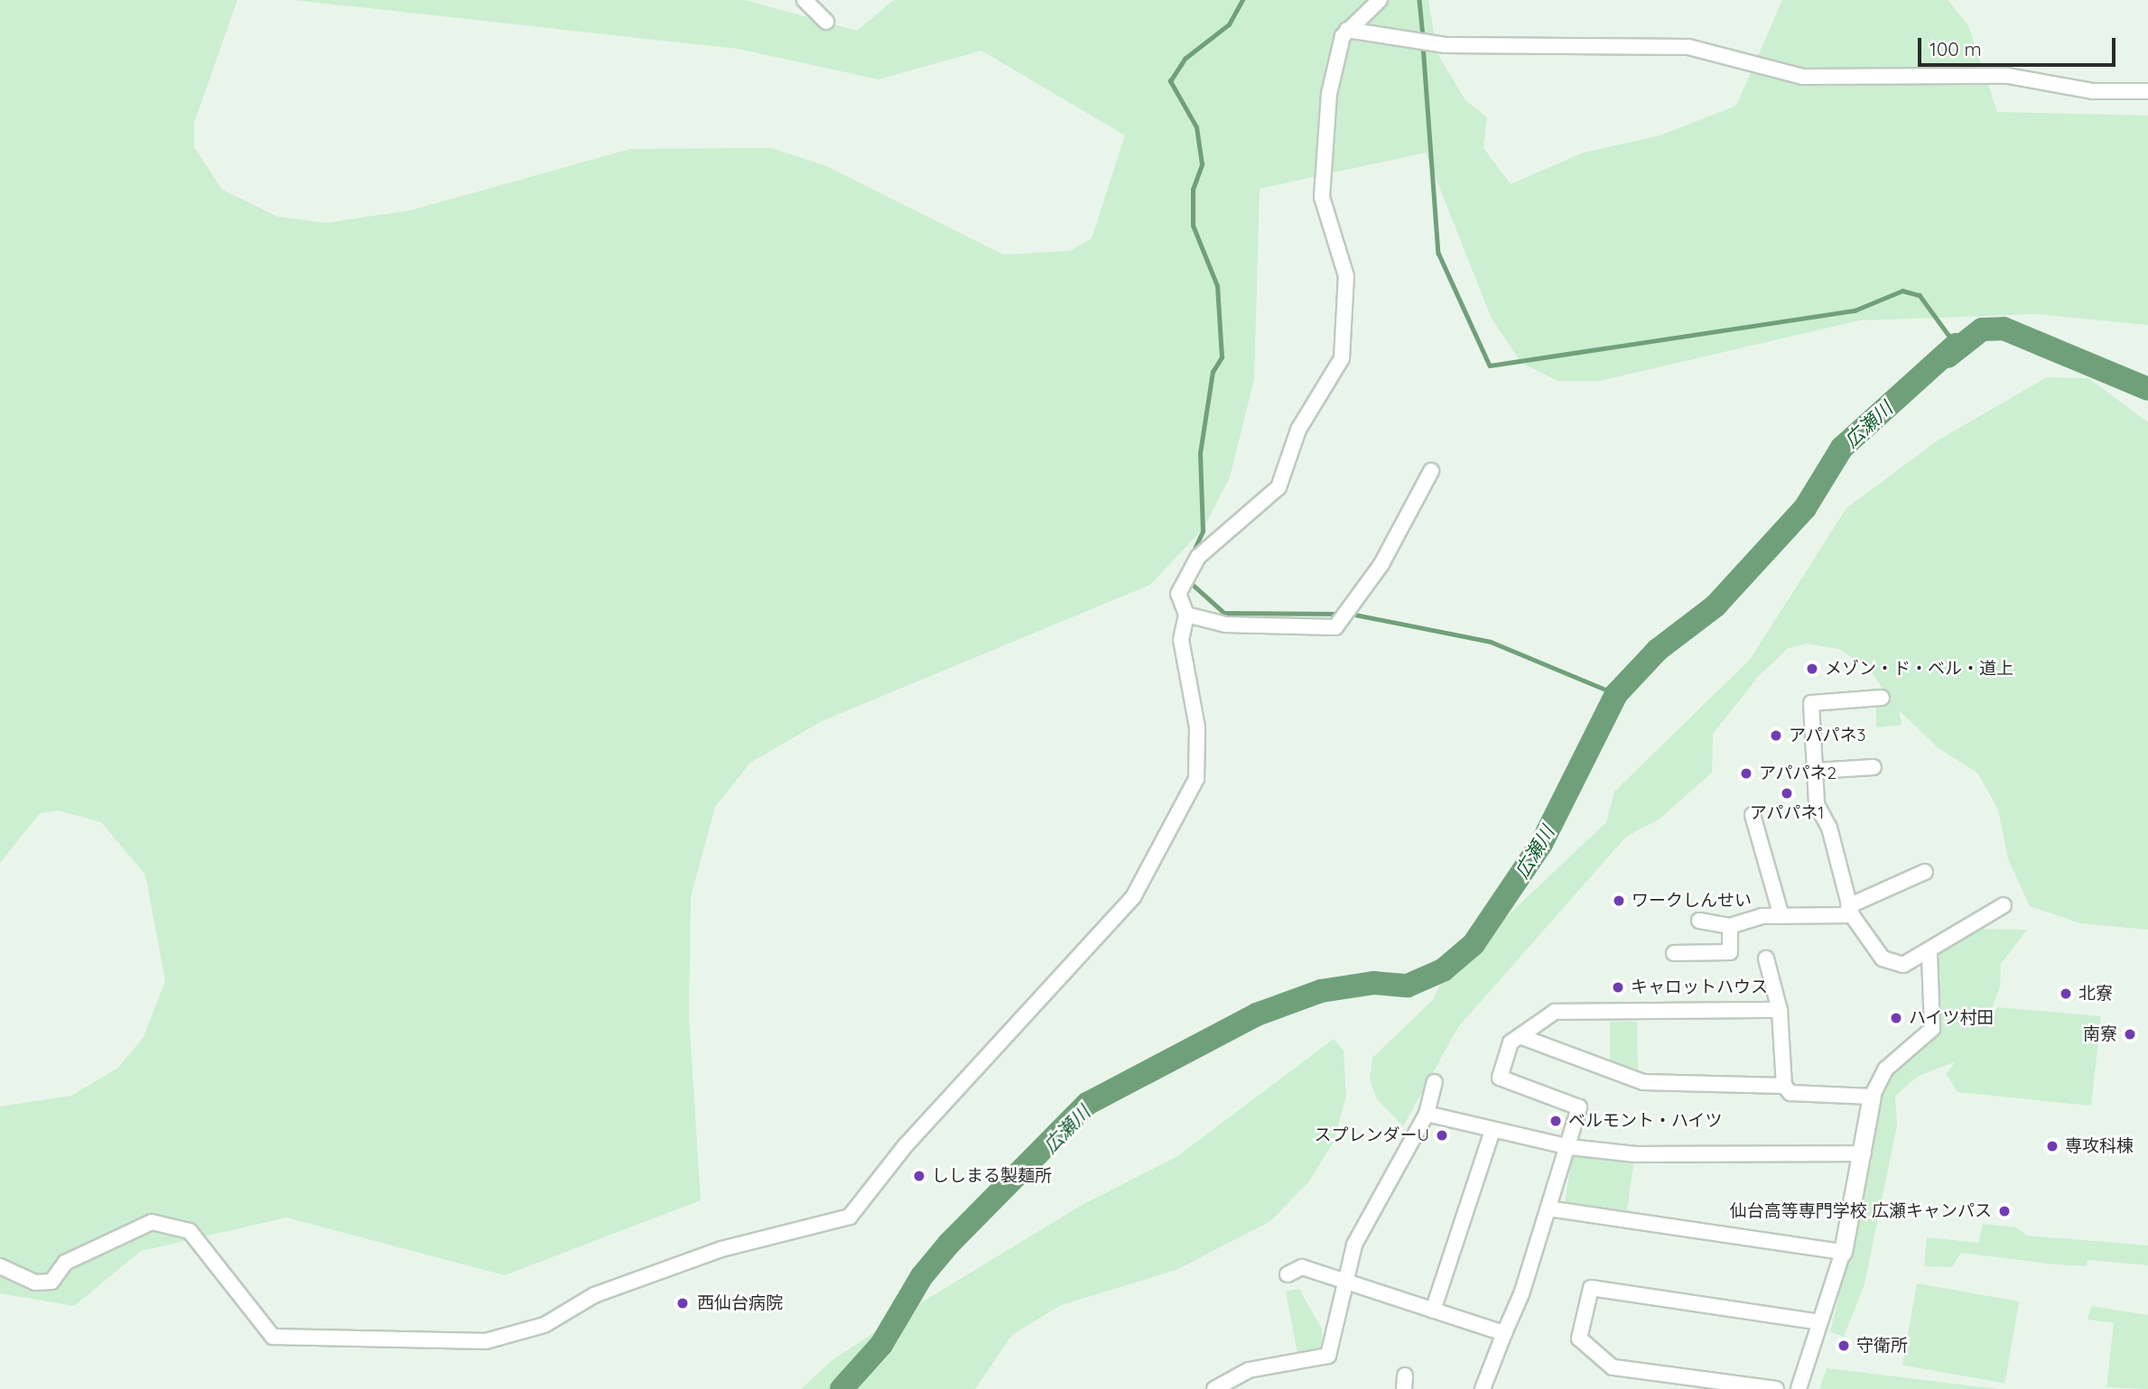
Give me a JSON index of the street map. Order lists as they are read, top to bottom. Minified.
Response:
{"water":["広瀬川"],"places":["メゾン・ド・ベル・道上","アパパネ3","アパパネ2","アパパネ1","ワークしんせい","キャロットハウス","北寮","ハイツ村田","南寮","ベルモント・ハイツ","スプレンダーU","専攻科棟","ししまる製麺所","仙台高等専門学校 広瀬キャンパス","西仙台病院","守衛所"],"scale_bar":"100 m"}
